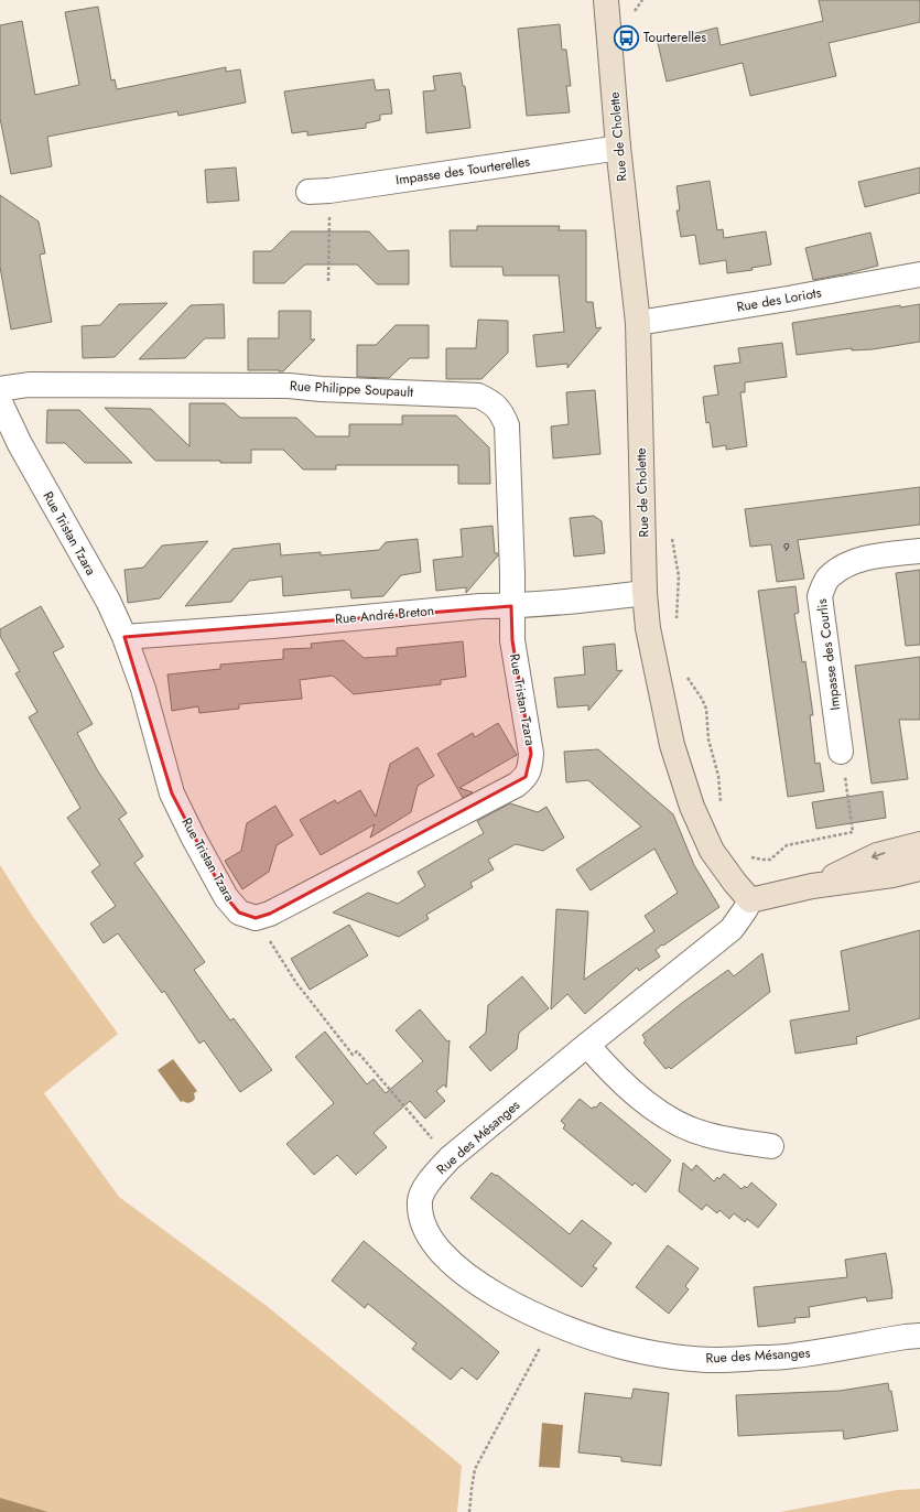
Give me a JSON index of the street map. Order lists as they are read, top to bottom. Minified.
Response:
{"streets":{"street":["Rue de Cholette","Impasse des Tourterelles","Rue des Loriots","Rue Philippe Soupault","Rue Tristan Tzara","Rue André Breton","Impasse des Courlis","Rue des Mésanges"]},"crossings":[["Rue de Cholette","Impasse des Tourterelles"],["Rue de Cholette","Rue des Loriots"],["Rue de Cholette","Rue André Breton"],["Rue de Cholette","Rue des Mésanges"],["Rue Philippe Soupault","Rue Tristan Tzara"],["Rue Philippe Soupault","Rue André Breton"],["Rue Tristan Tzara","Rue André Breton"]],"places":{"bus stop":["Tourterelles"]},"house_numbers":["9"]}
